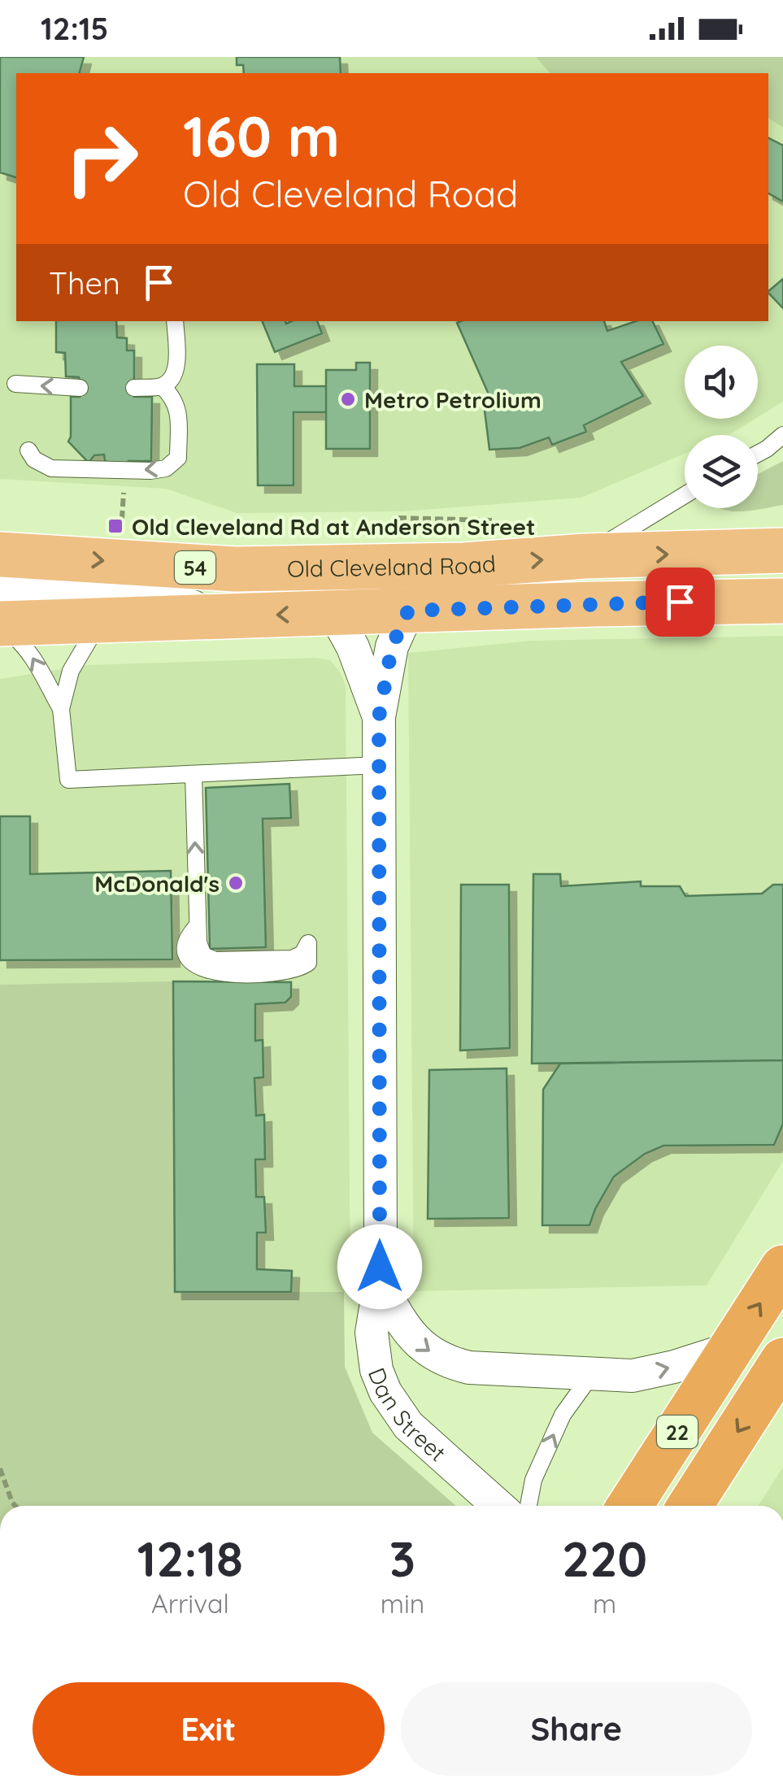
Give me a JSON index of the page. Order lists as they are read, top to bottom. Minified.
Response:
{"streets":{"highway":["22"],"main road":["Old Cleveland Road","54"],"street":["Dan Street"]},"crossings":[["Old Cleveland Road","54"],["Old Cleveland Road","Dan Street"],["Dan Street","22"]],"places":{"other":["Metro Petrolium","McDonald's"],"transit":["Old Cleveland Rd at Anderson Street"]},"page":{"status":"12:15","turn":["160 m","Old Cleveland Road"],"then":"Then","eta":["12:18","Arrival","3","min","220","m"],"buttons":["Exit","Share"]}}
